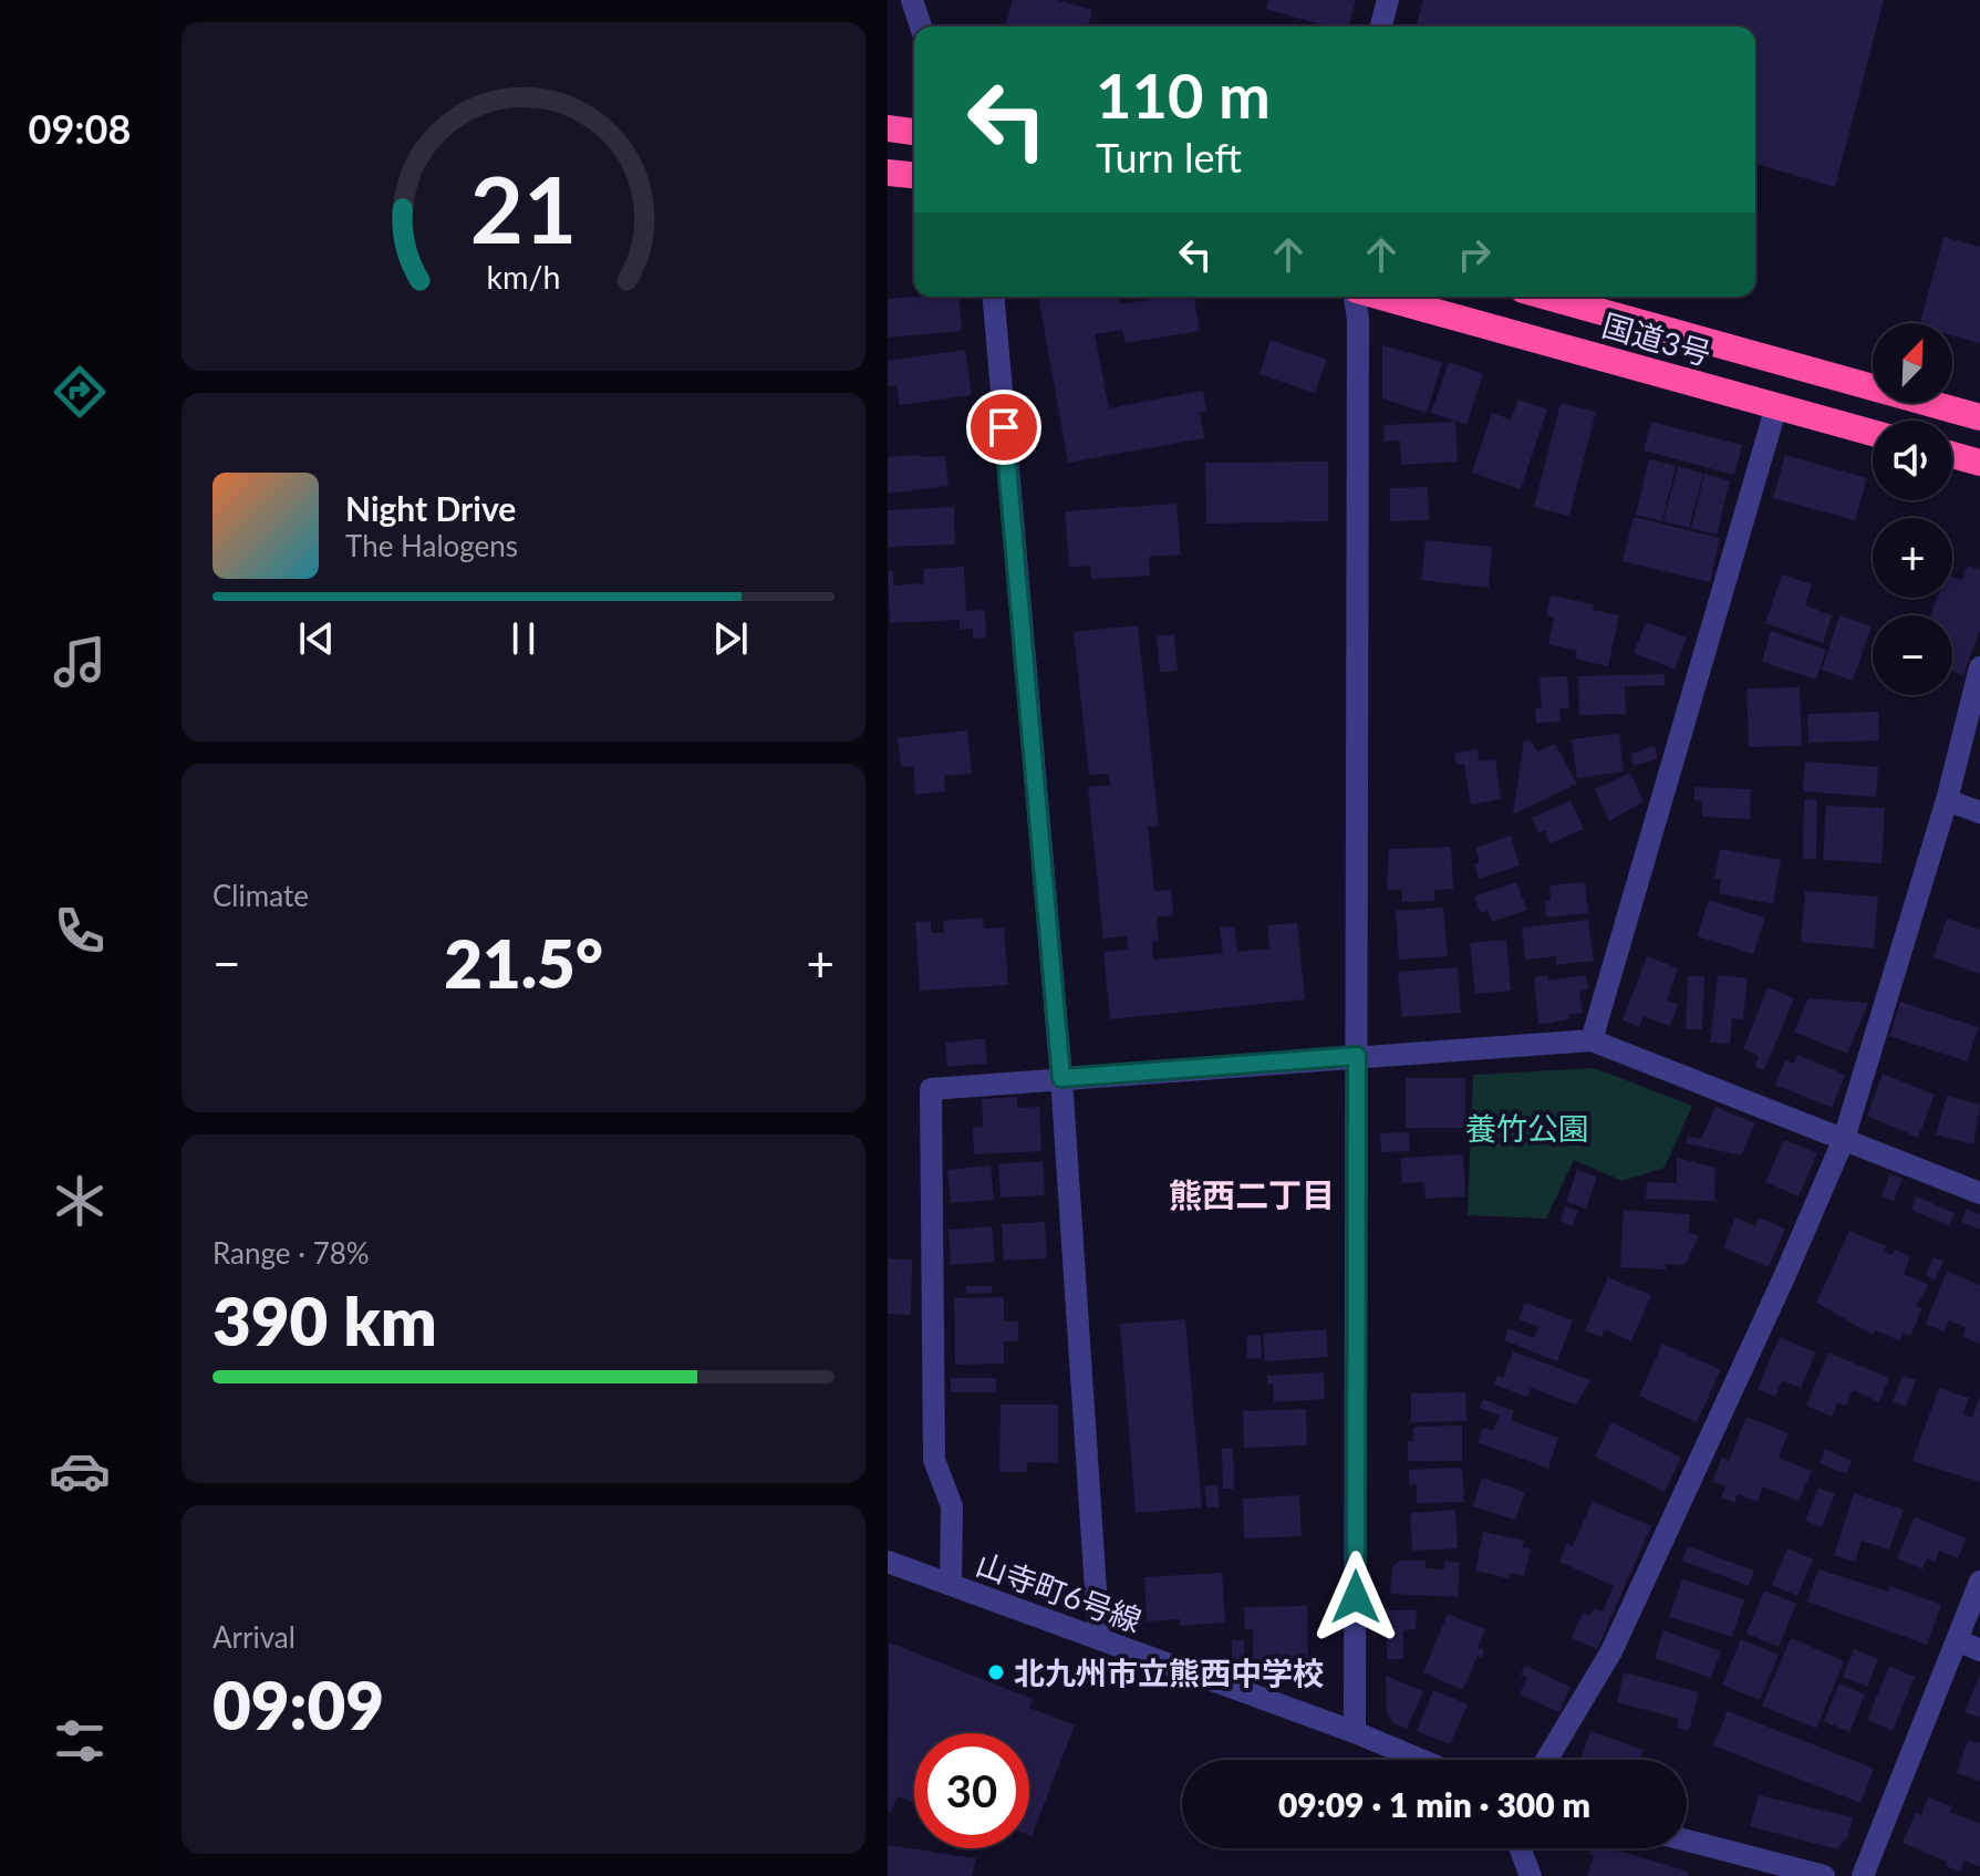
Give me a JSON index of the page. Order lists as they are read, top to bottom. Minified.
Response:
{"streets":{"highway":["国道3号"],"street":["山寺町6号線"]},"districts":["熊西二丁目"],"parks":["養竹公園"],"places":["北九州市立熊西中学校"],"north":"top right","page":{"tabs":"09:08","turn":["110 m","Turn left"],"map_buttons":["+","−"],"song":["Night Drive","The Halogens"],"tile":["Climate",["Range · 78%","390 km"],["Arrival","09:09"]],"heat":["−","21.5°","+"],"limit":"30","trip":"09:09 · 1 min · 300 m","gauge":["21","km/h"]}}
